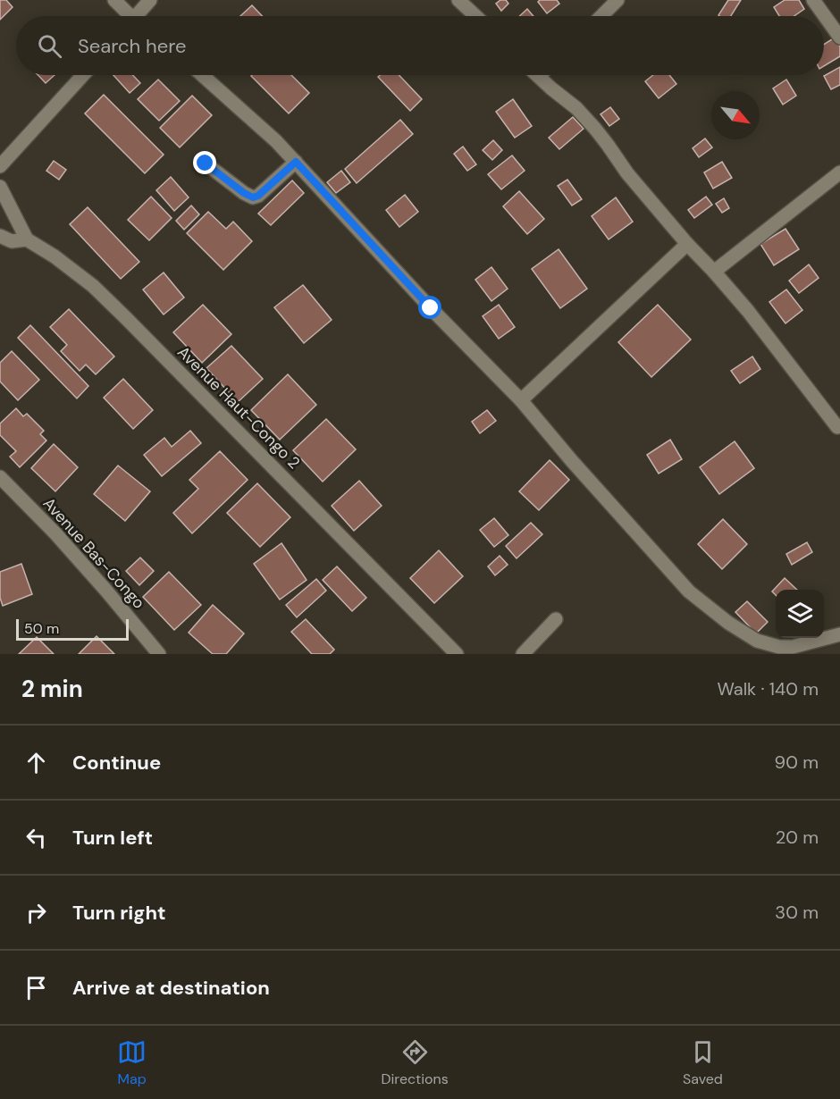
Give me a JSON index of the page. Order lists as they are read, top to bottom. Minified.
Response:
{"streets":{"street":["Avenue Haut-Congo 2","Avenue Bas-Congo"]},"scale_bar":"50 m","north":"bottom right","page":{"search":"Search here","scale":"50 m","heading":["2 min","Walk · 140 m"],"list":[["Continue","90 m"],["Turn left","20 m"],["Turn right","30 m"],"Arrive at destination"],"nav":["Map","Directions","Saved"]}}
